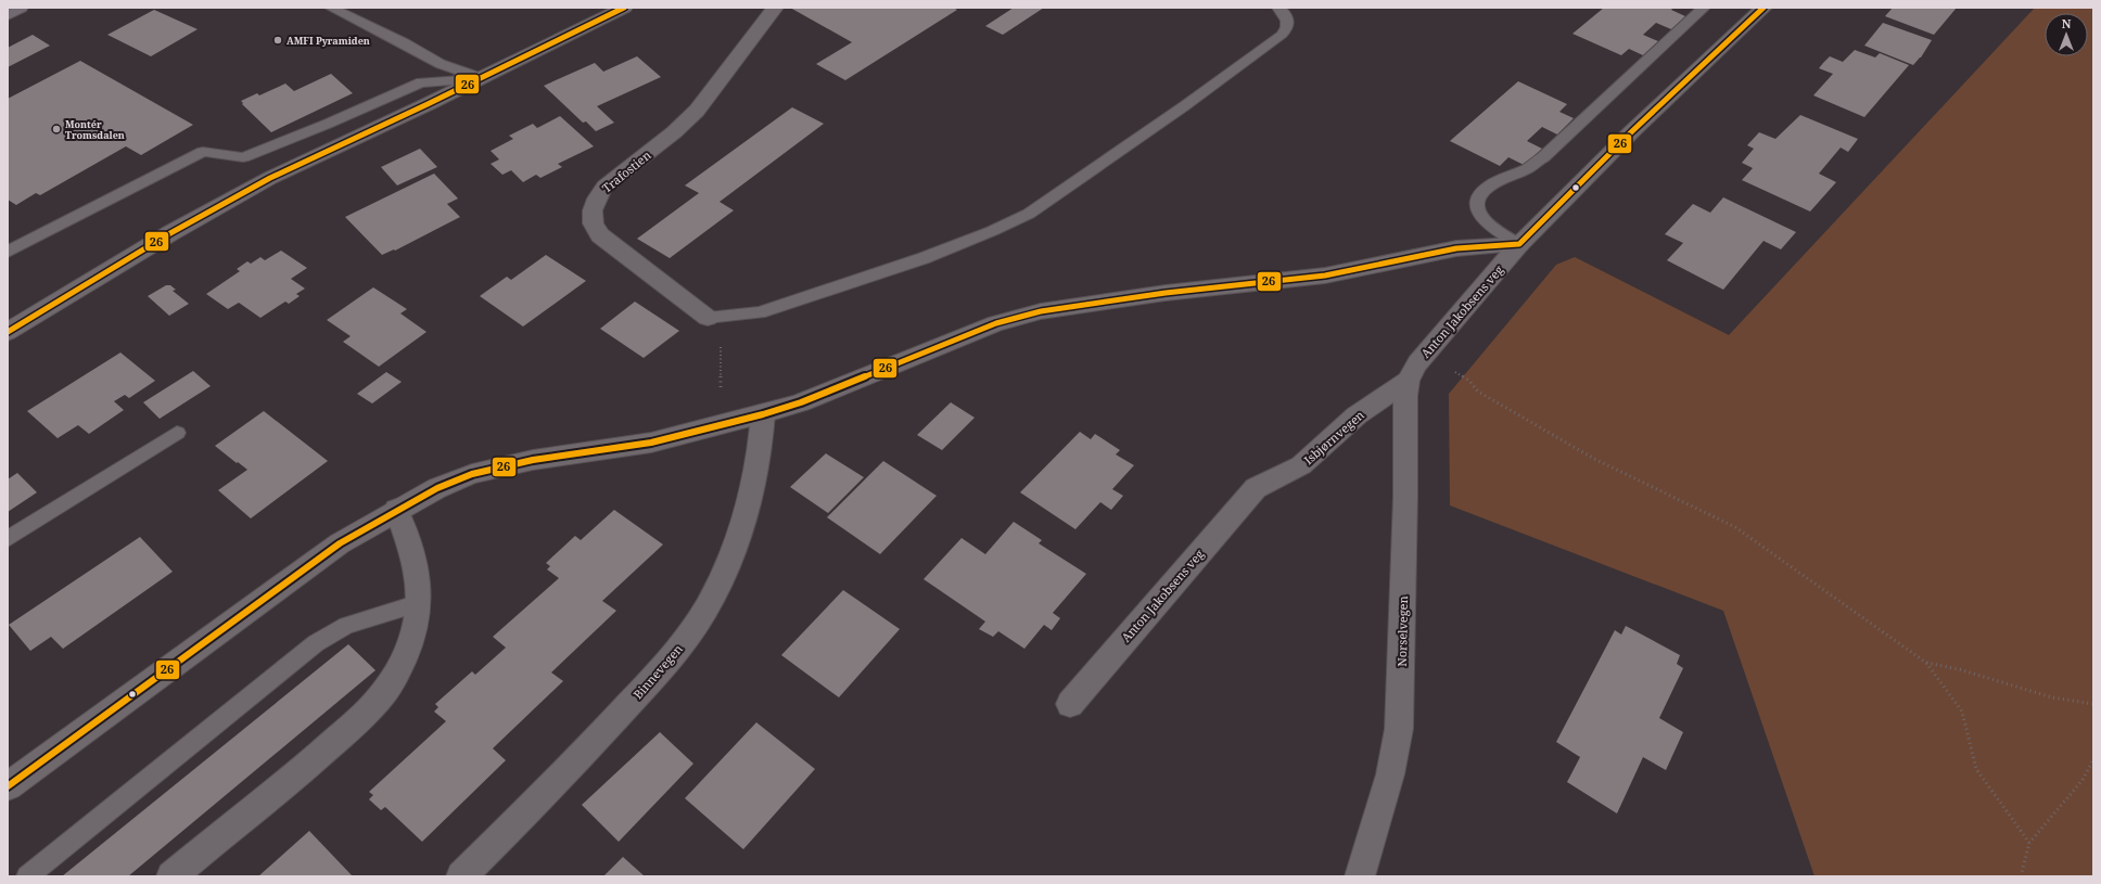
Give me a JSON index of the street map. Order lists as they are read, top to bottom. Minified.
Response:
{"streets":{"street":["Trafostien","Anton Jakobsens veg","Isbjørnvegen","Norselvegen","Binnevegen"]},"crossings":[["Anton Jakobsens veg","Isbjørnvegen"],["Anton Jakobsens veg","Norselvegen"],["Isbjørnvegen","Norselvegen"]],"places":["AMFI Pyramiden","Montér Tromsdalen"],"lines":["transit line 26"],"north":"top"}
